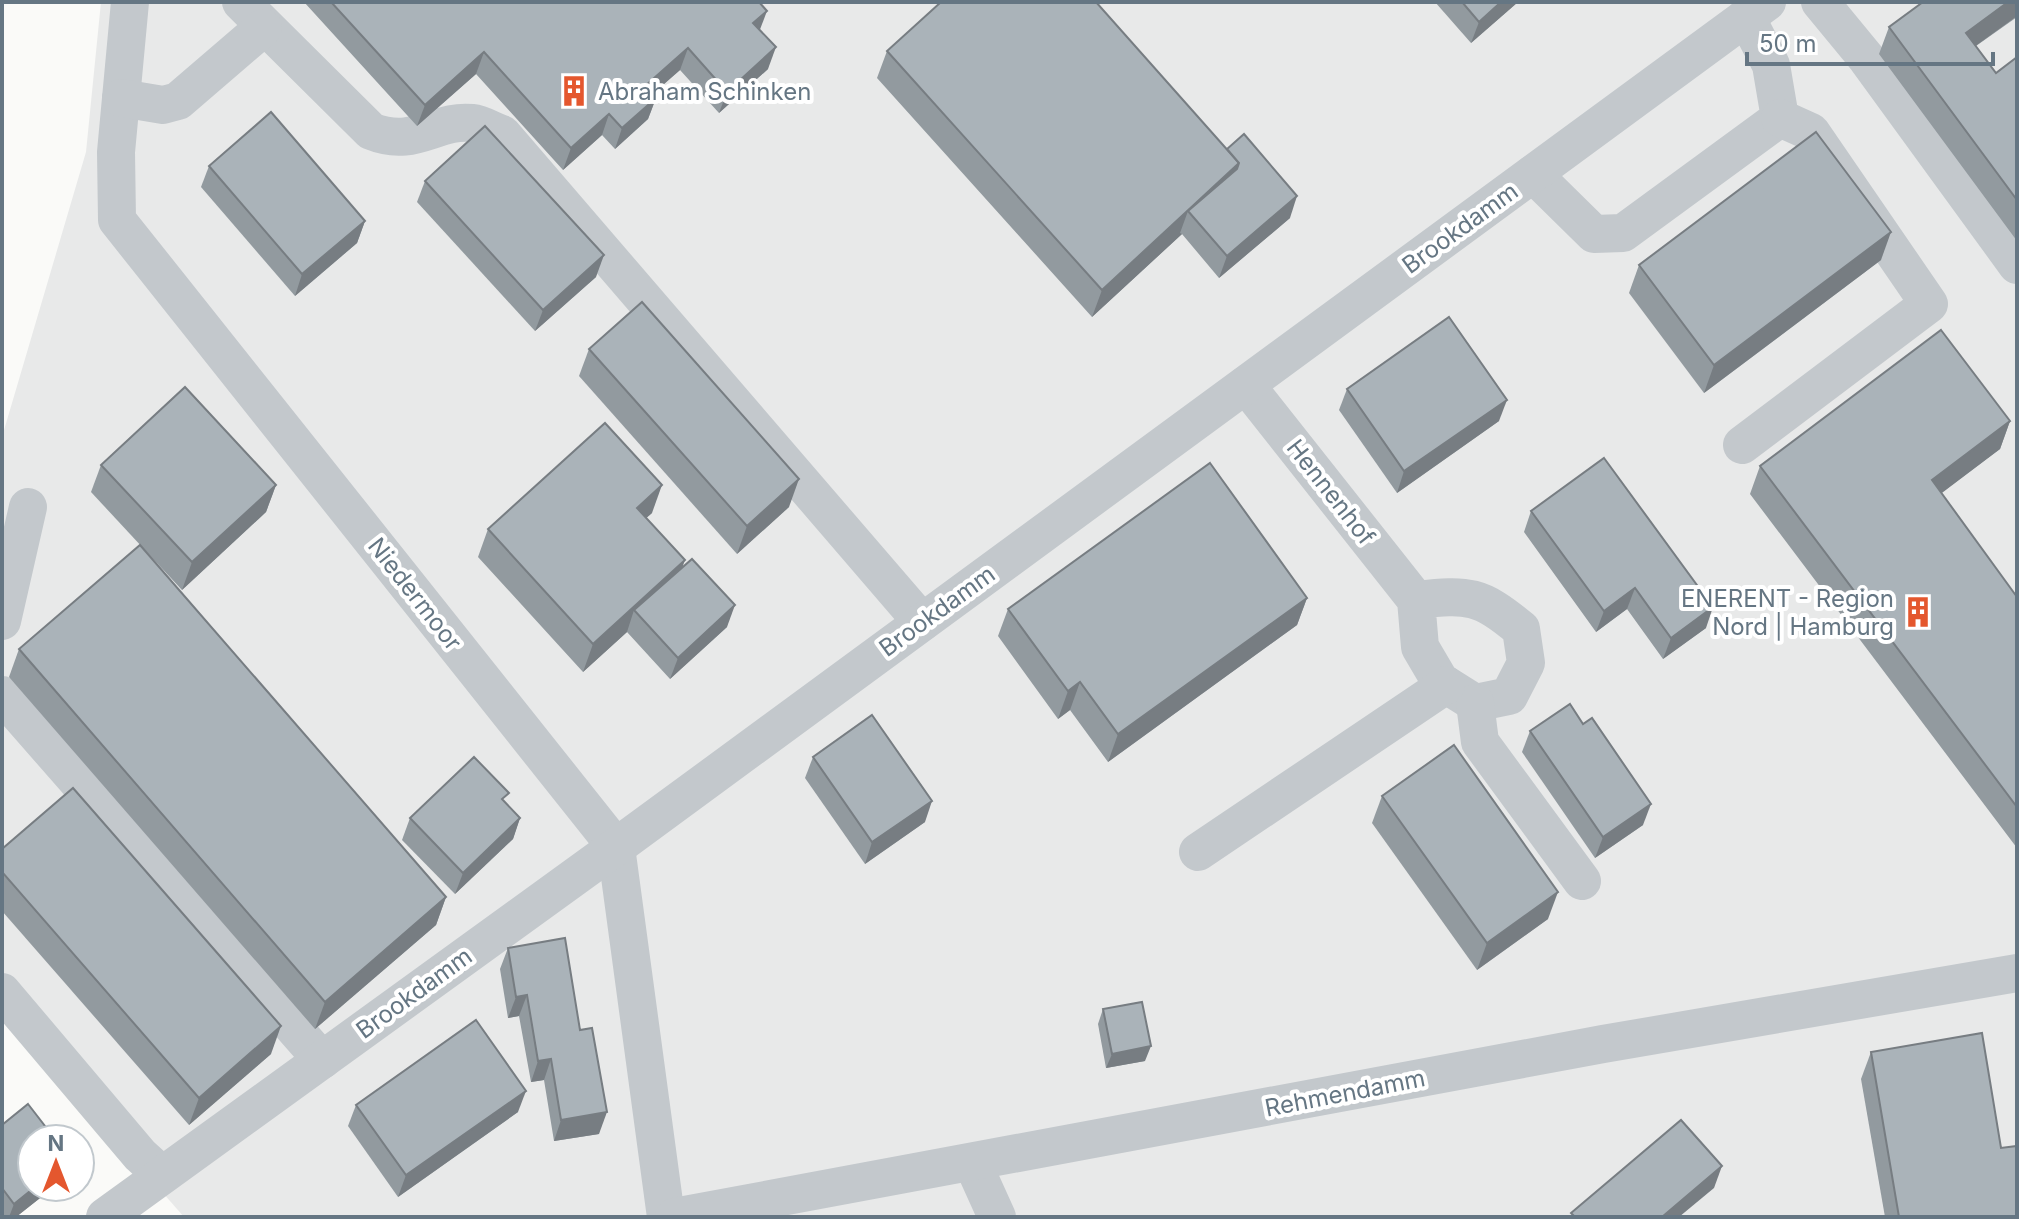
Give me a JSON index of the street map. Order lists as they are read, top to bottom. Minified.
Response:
{"streets":{"street":["Brookdamm","Hennenhof","Niedermoor","Rehmendamm"]},"crossings":[["Brookdamm","Hennenhof"],["Brookdamm","Niedermoor"]],"places":{"building":["Abraham Schinken","ENERENT - Region Nord | Hamburg"]},"scale_bar":"50 m","north":"top"}
